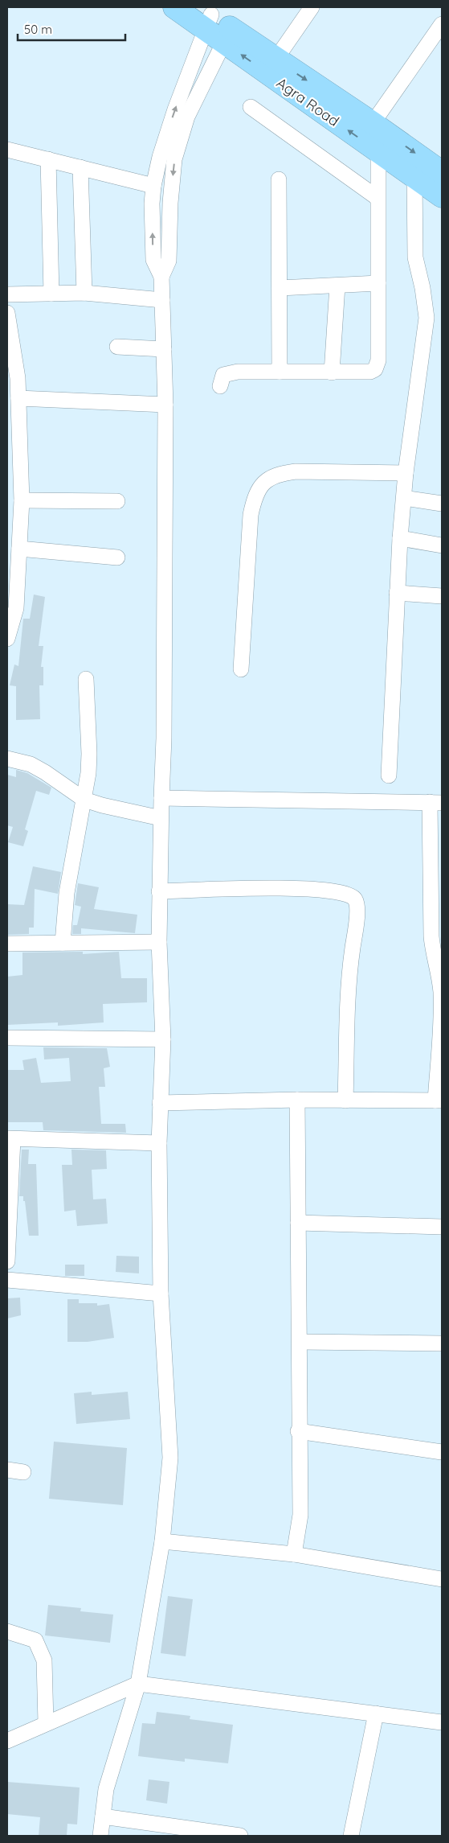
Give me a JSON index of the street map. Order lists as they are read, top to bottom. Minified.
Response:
{"streets":{"highway":["Agra Road"]},"scale_bar":"50 m"}
